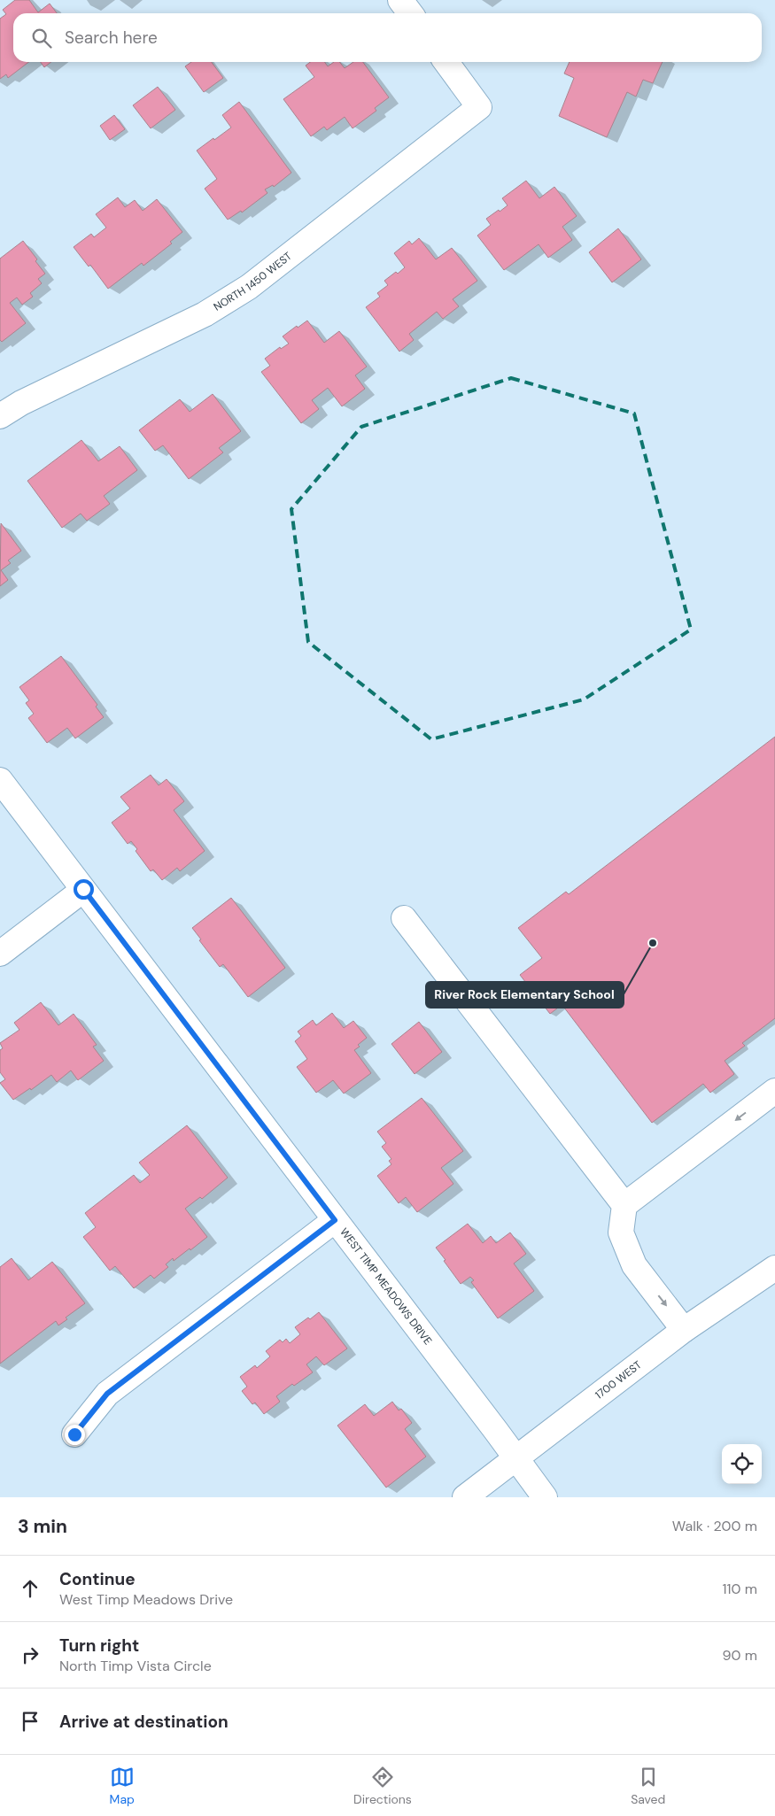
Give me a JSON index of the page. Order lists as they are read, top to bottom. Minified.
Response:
{"streets":{"street":["NORTH 1450 WEST","WEST TIMP MEADOWS DRIVE","1700 WEST"]},"crossings":[["WEST TIMP MEADOWS DRIVE","1700 WEST"]],"places":["River Rock Elementary School"],"page":{"search":"Search here","heading":["3 min","Walk · 200 m"],"list":[["Continue","West Timp Meadows Drive","110 m"],["Turn right","North Timp Vista Circle","90 m"],"Arrive at destination"],"nav":["Map","Directions","Saved"]}}
